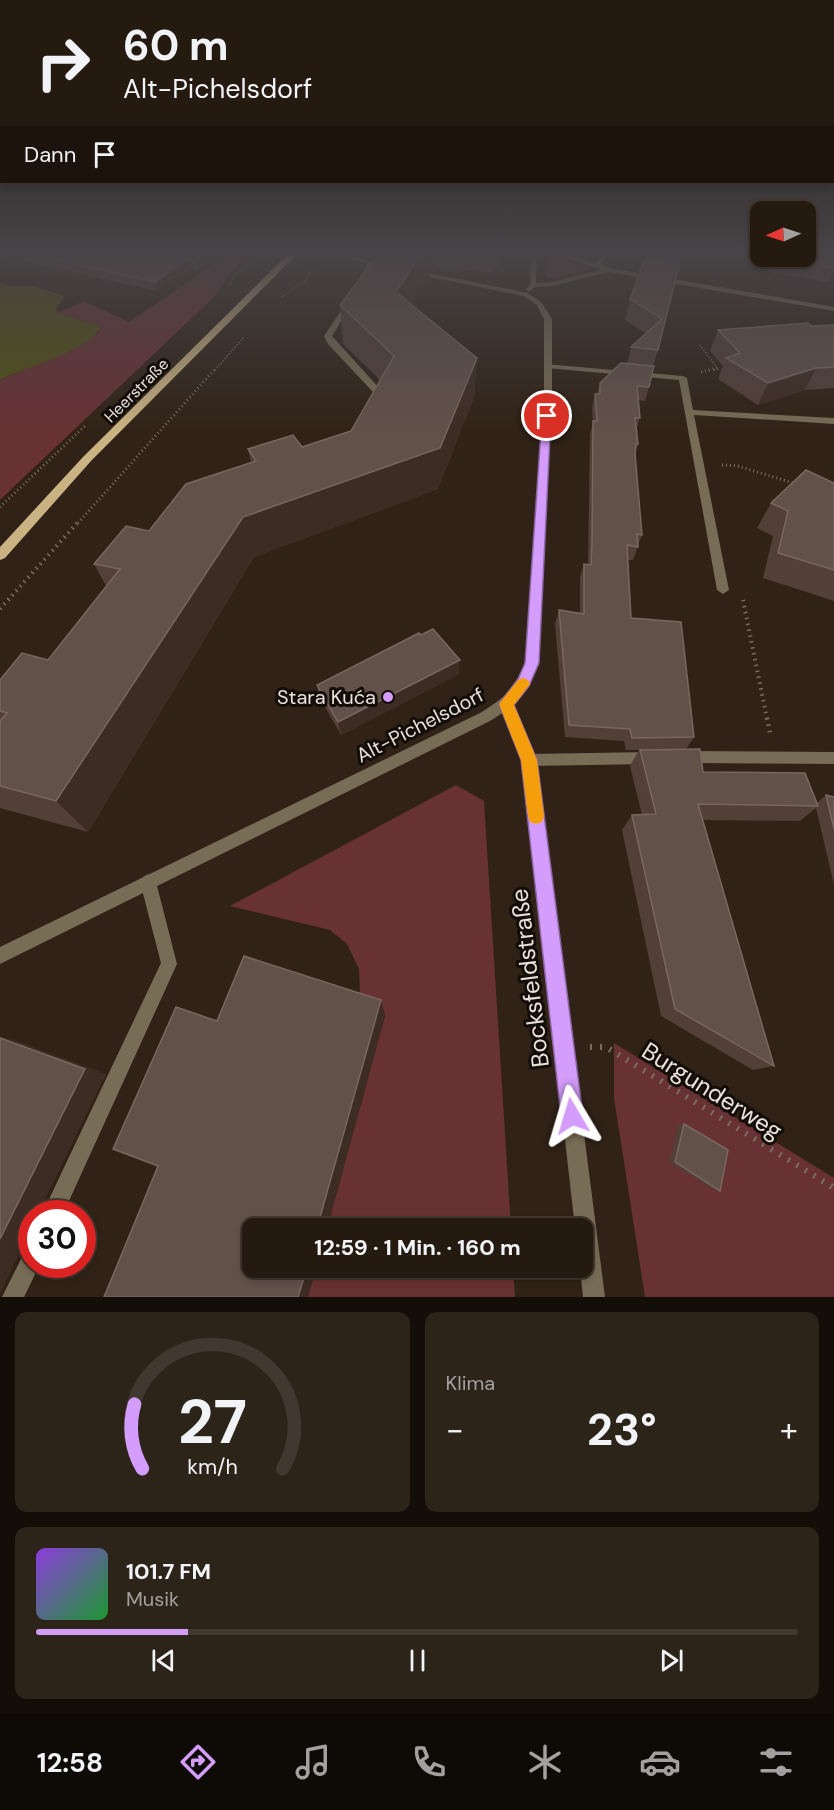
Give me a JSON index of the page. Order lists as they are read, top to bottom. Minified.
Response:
{"streets":{"main road":["Heerstraße"],"street":["Alt-Pichelsdorf","Bocksfeldstraße"],"path":["Burgunderweg"]},"crossings":[["Alt-Pichelsdorf","Bocksfeldstraße"],["Bocksfeldstraße","Burgunderweg"]],"places":["Stara Kuća"],"north":"left","page":{"turn":["60 m","Alt-Pichelsdorf"],"then":"Dann","limit":"30","trip":"12:59 · 1 Min. · 160 m","tile":"Klima","heat":["−","23°","+"],"song":["101.7 FM","Musik"],"tabs":"12:58","gauge":["27","km/h"]}}
